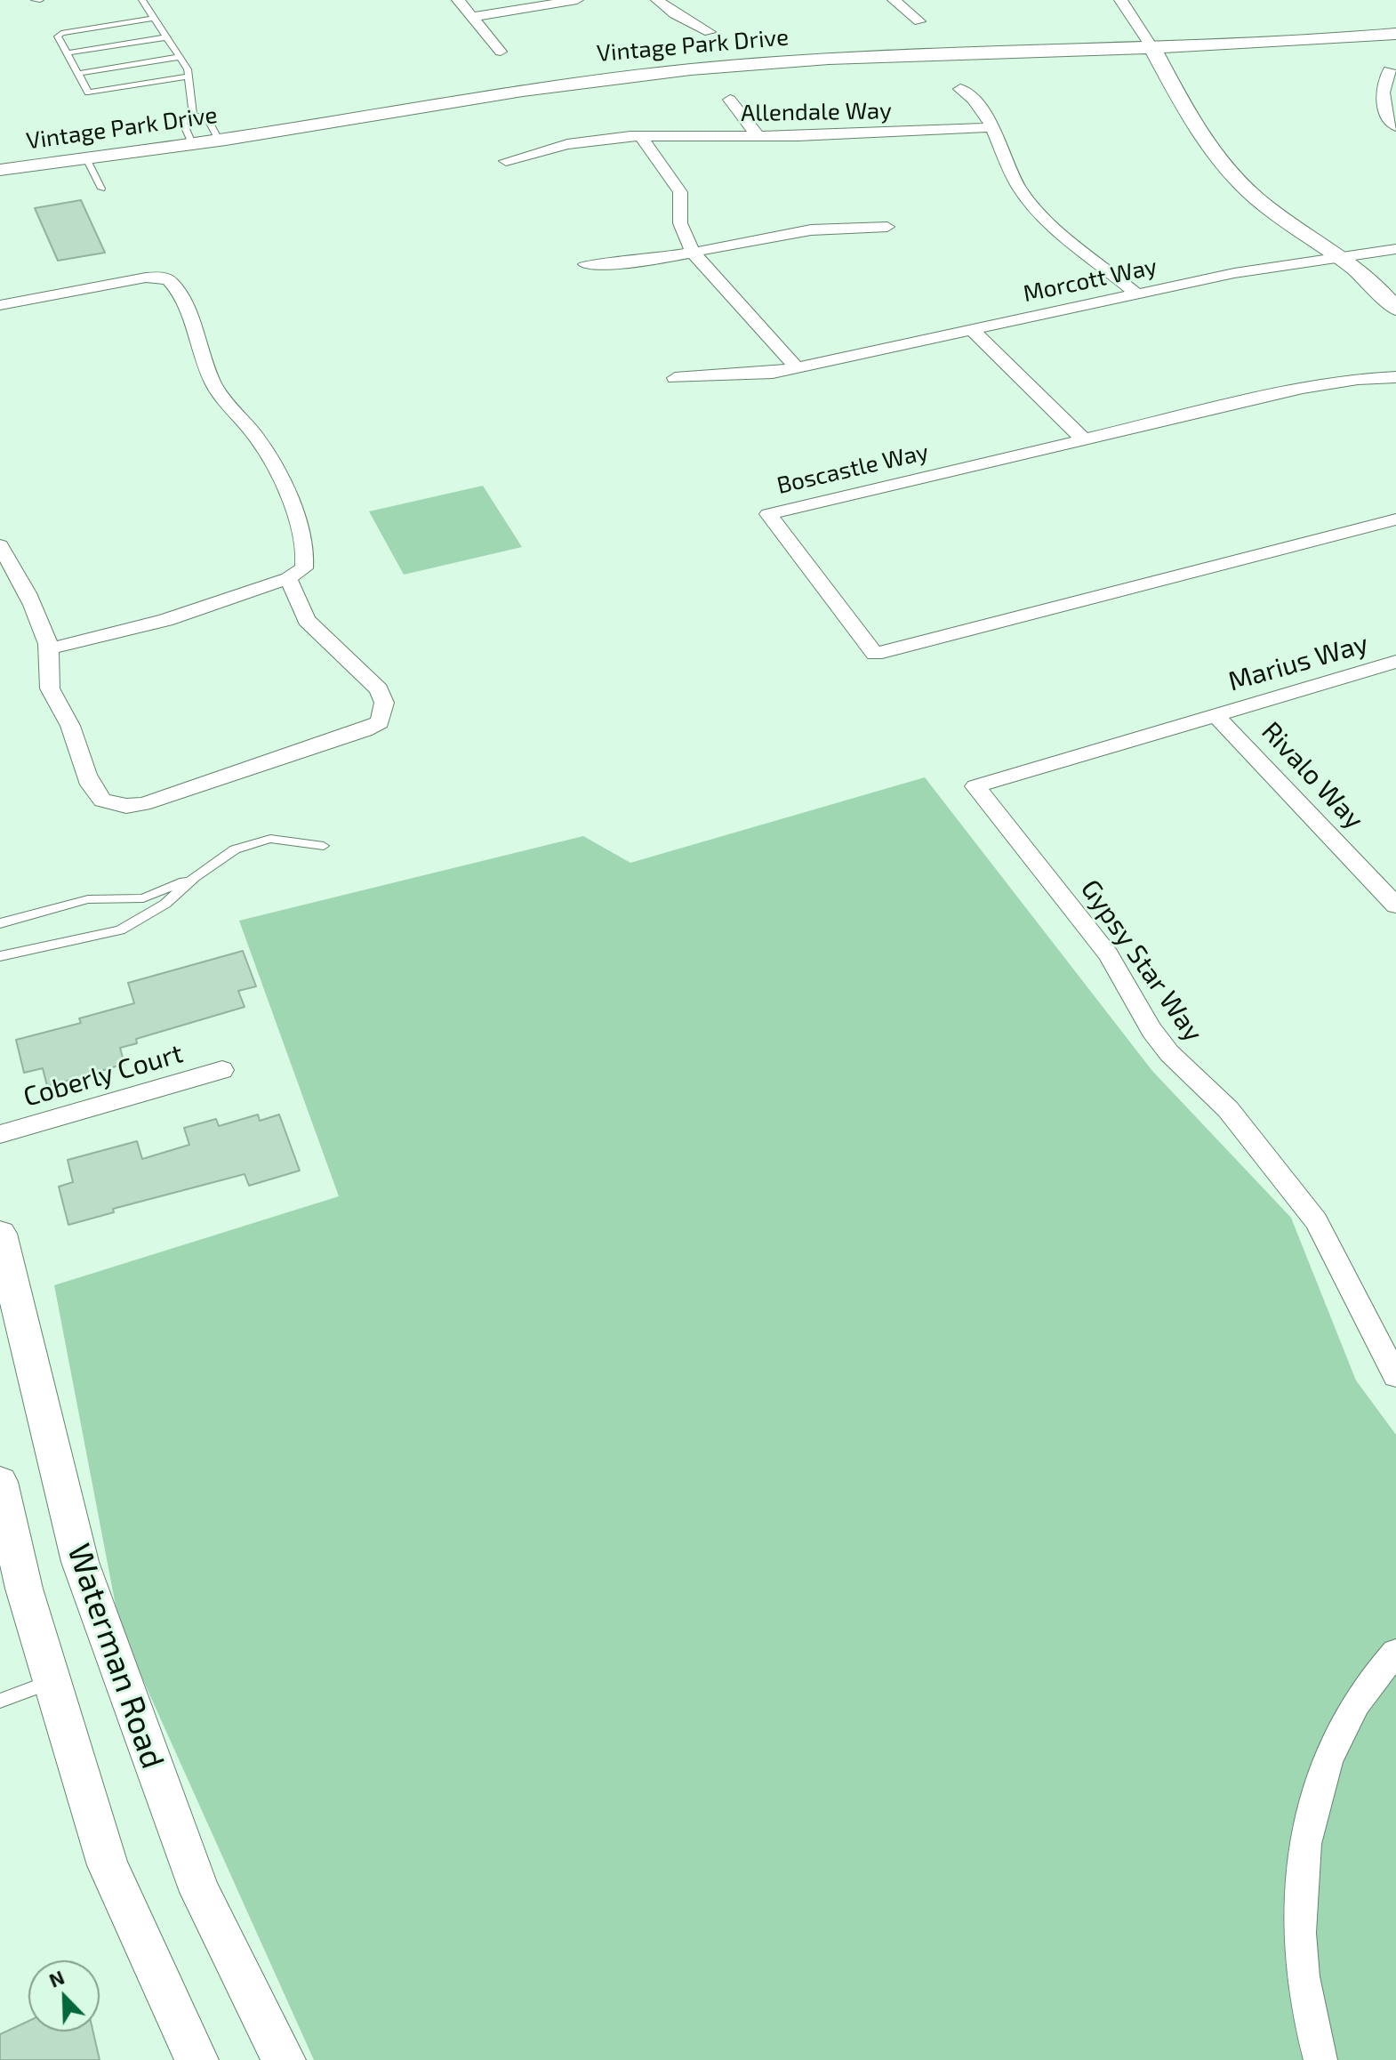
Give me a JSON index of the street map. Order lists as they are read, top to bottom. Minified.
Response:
{"streets":{"street":["Vintage Park Drive","Allendale Way","Morcott Way","Boscastle Way","Marius Way","Rivalo Way","Gypsy Star Way","Coberly Court","Waterman Road"]},"crossings":[["Marius Way","Rivalo Way"],["Marius Way","Gypsy Star Way"],["Rivalo Way","Gypsy Star Way"]],"north":"top left"}
